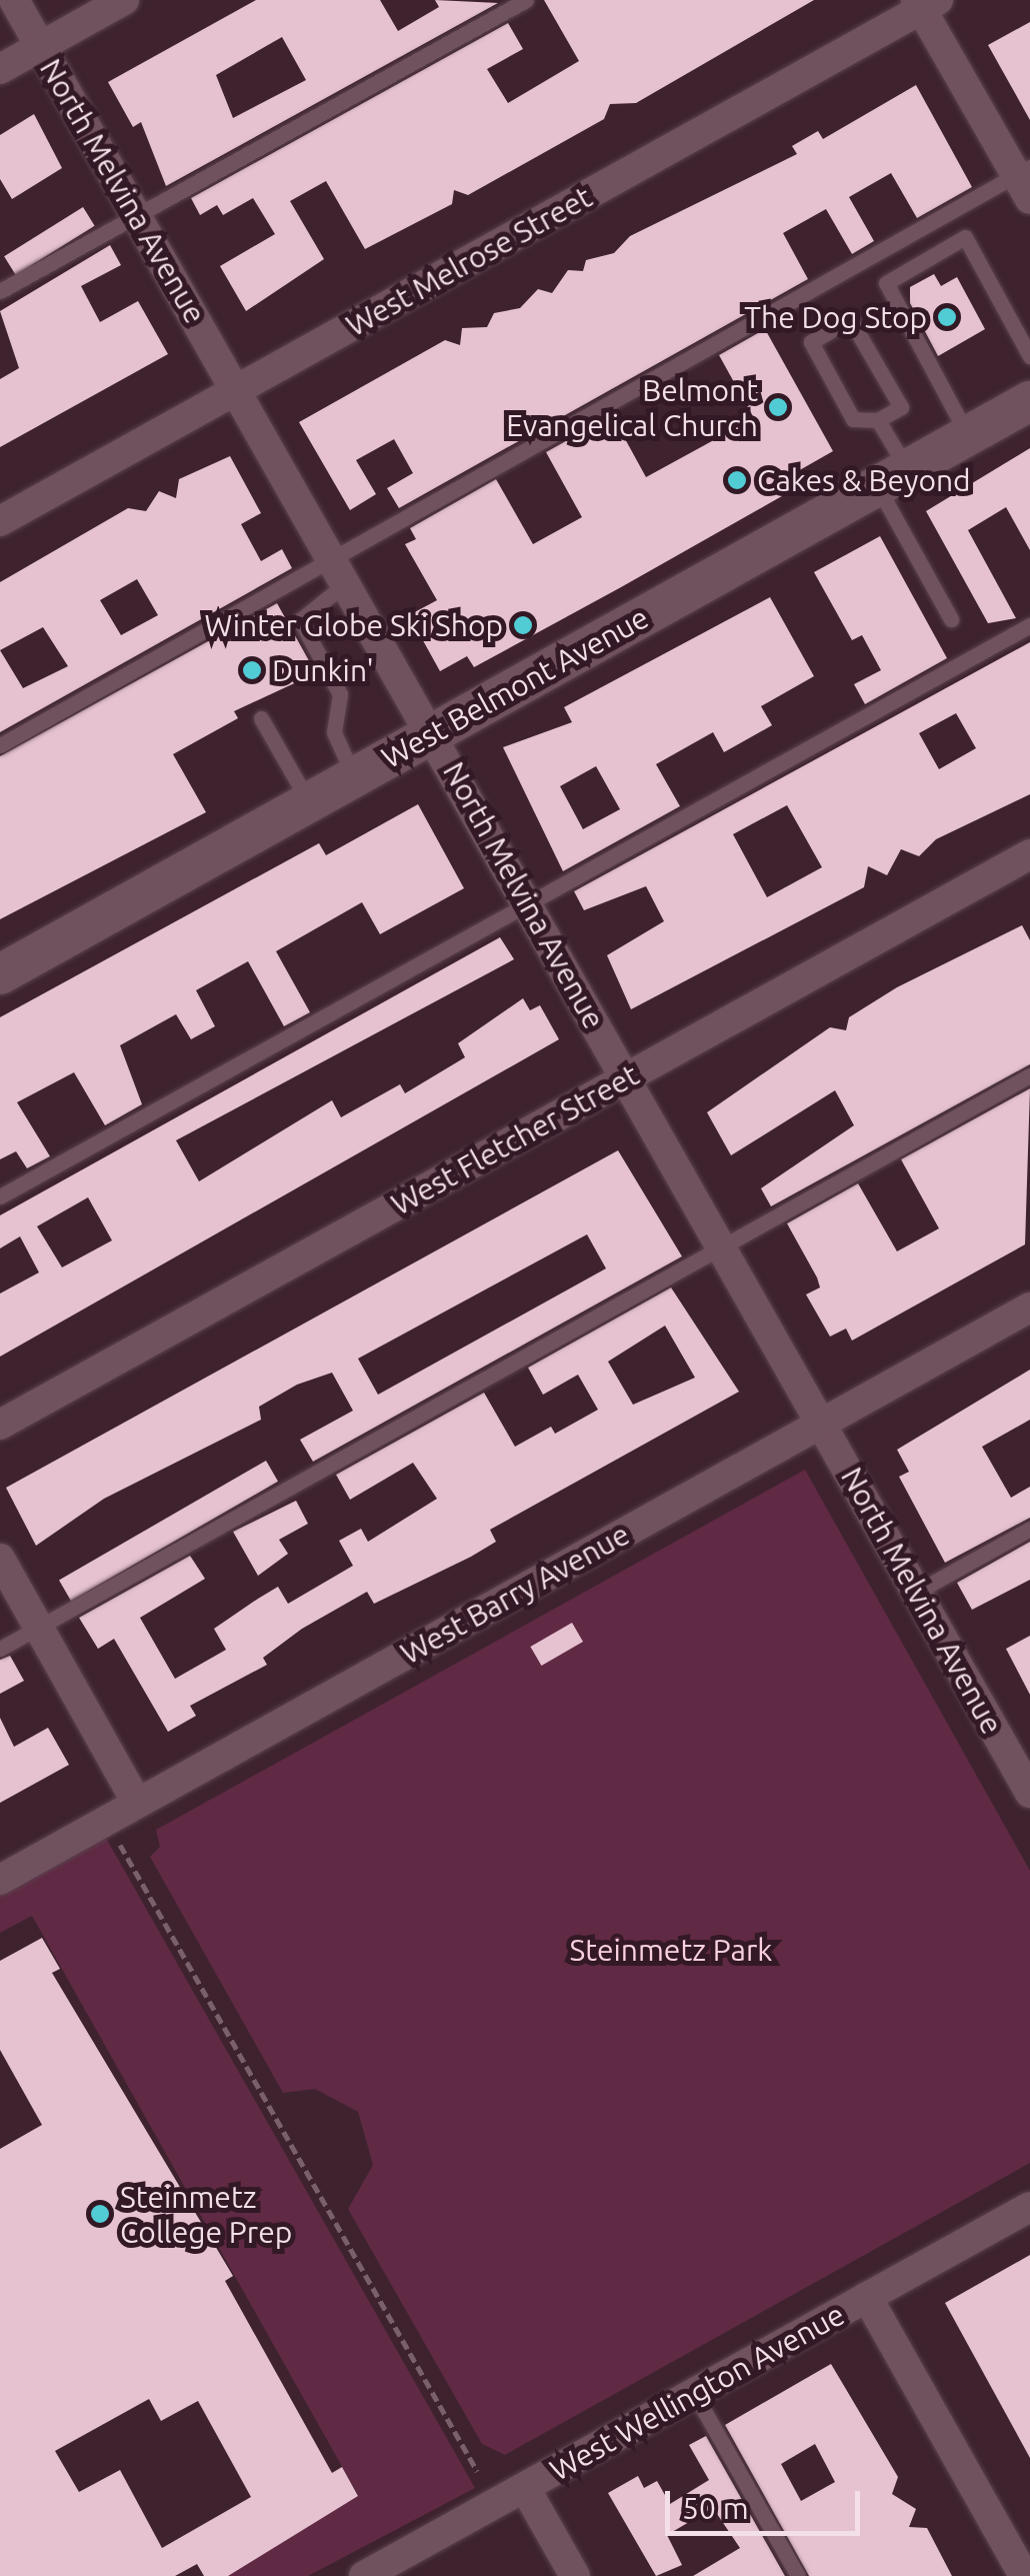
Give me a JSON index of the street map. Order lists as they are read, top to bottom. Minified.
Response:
{"streets":{"main road":["West Belmont Avenue"],"street":["North Melvina Avenue","West Melrose Street","West Fletcher Street","West Barry Avenue","West Wellington Avenue"]},"crossings":[["North Melvina Avenue","West Melrose Street"],["North Melvina Avenue","West Belmont Avenue"],["North Melvina Avenue","West Fletcher Street"],["North Melvina Avenue","West Barry Avenue"]],"parks":["Steinmetz Park"],"places":["The Dog Stop","Belmont Evangelical Church","Cakes & Beyond","Winter Globe Ski Shop","Dunkin'","Steinmetz College Prep"],"scale_bar":"50 m"}
